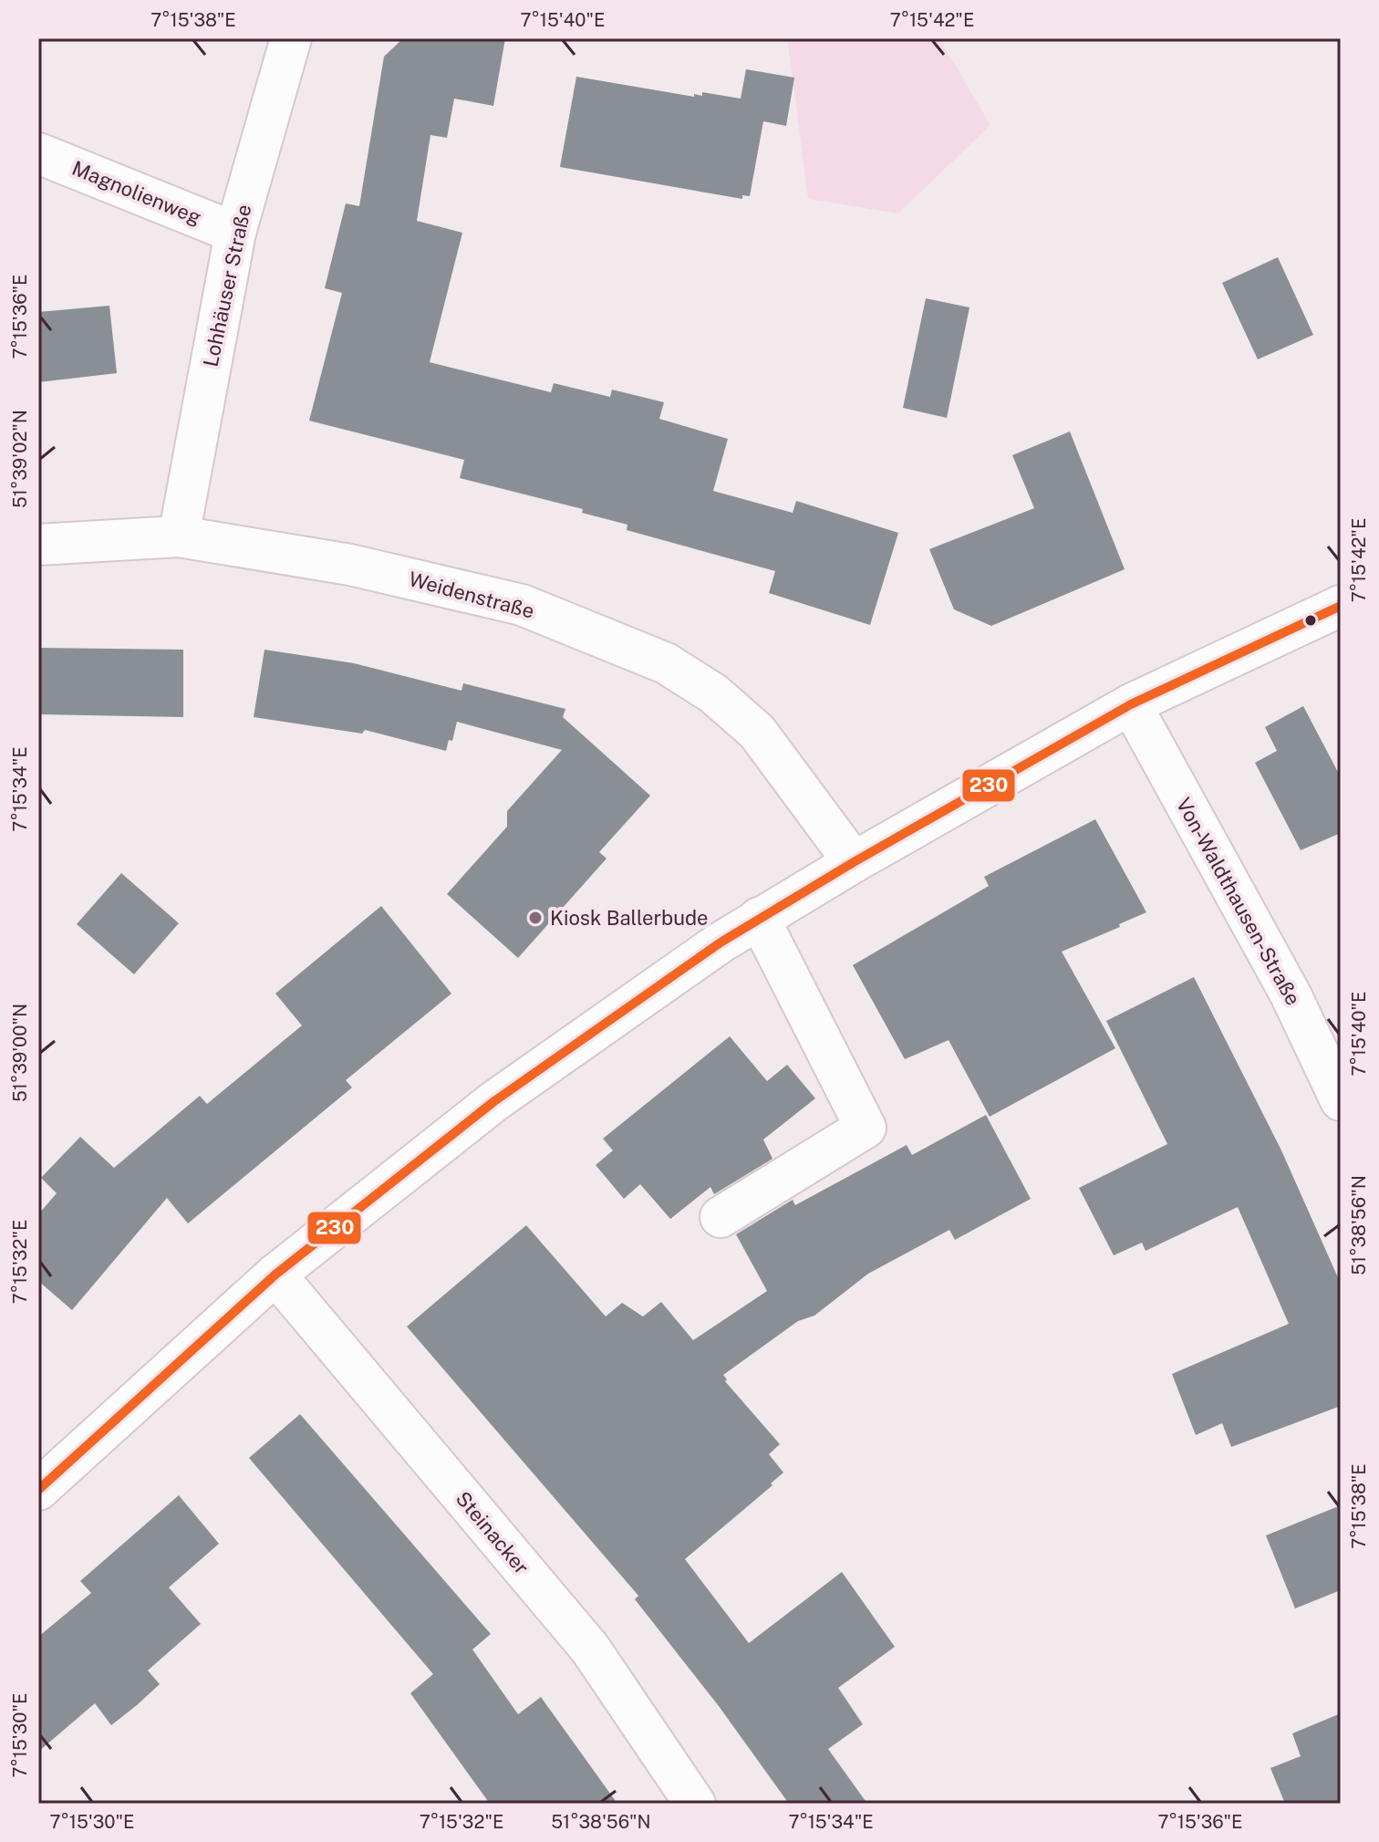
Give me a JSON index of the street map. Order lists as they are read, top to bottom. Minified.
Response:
{"streets":{"street":["Magnolienweg","Lohhäuser Straße","Weidenstraße","Von-Waldthausen-Straße","Steinacker"]},"crossings":[["Magnolienweg","Lohhäuser Straße"],["Lohhäuser Straße","Weidenstraße"]],"places":["Kiosk Ballerbude"],"lines":["transit line 230"],"coordinates":["7°15'38\"E","7°15'40\"E","7°15'42\"E","7°15'36\"E","51°39'02\"N","7°15'34\"E","51°39'00\"N","51°38'56\"N","7°15'32\"E","7°15'30\"E"]}
